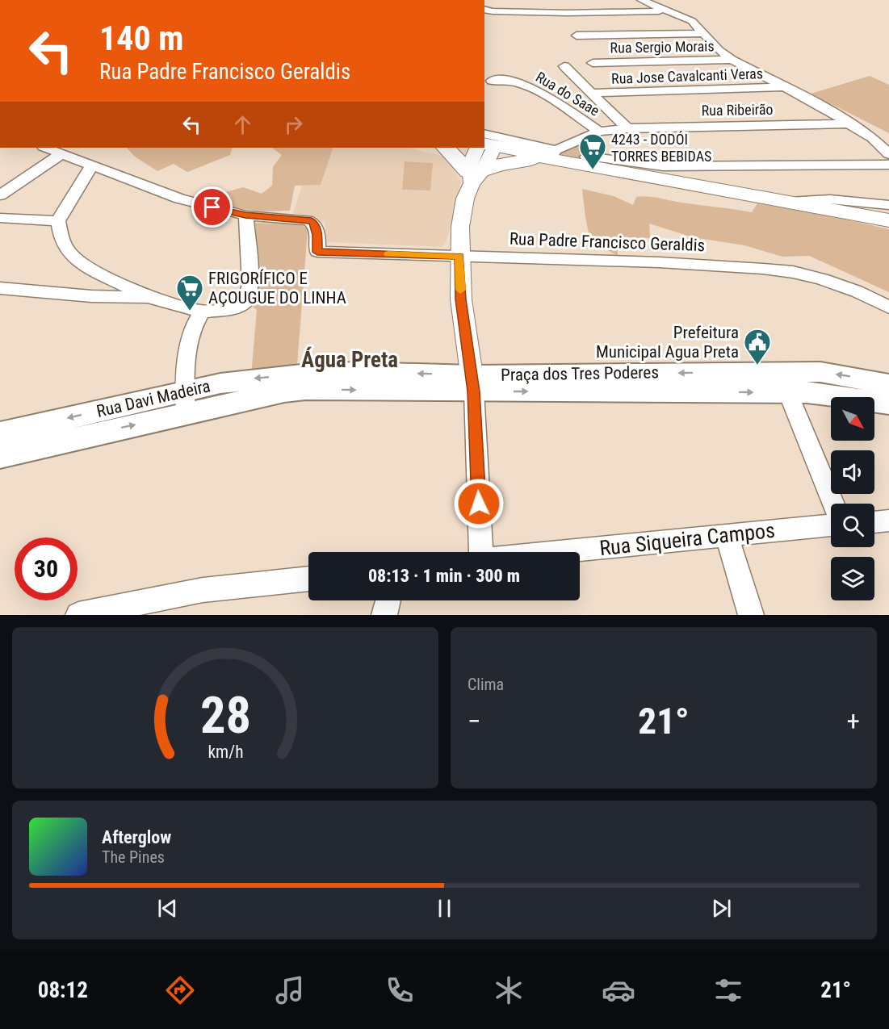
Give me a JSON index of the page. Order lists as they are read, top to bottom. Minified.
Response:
{"streets":{"main road":["Praça dos Tres Poderes","Rua Davi Madeira"],"street":["Rua Sergio Morais","Rua Jose Cavalcanti Veras","Rua do Saae","Rua Ribeirão","Rua Padre Francisco Geraldis","Rua Siqueira Campos"]},"crossings":[["Rua do Saae","Rua Ribeirão"],["Praça dos Tres Poderes","Rua Davi Madeira"]],"districts":["Água Preta"],"places":{"supermarket":["4243 - DODÓI TORRES BEBIDAS","FRIGORÍFICO E AÇOUGUE DO LINHA"],"public building":["Prefeitura Municipal Agua Preta"]},"north":"bottom right","page":{"turn":["140 m","Rua Padre Francisco Geraldis"],"limit":"30","trip":"08:13 · 1 min · 300 m","tile":"Clima","heat":["−","21°","+"],"song":["Afterglow","The Pines"],"tabs":["08:12","21°"],"gauge":["28","km/h"]}}
